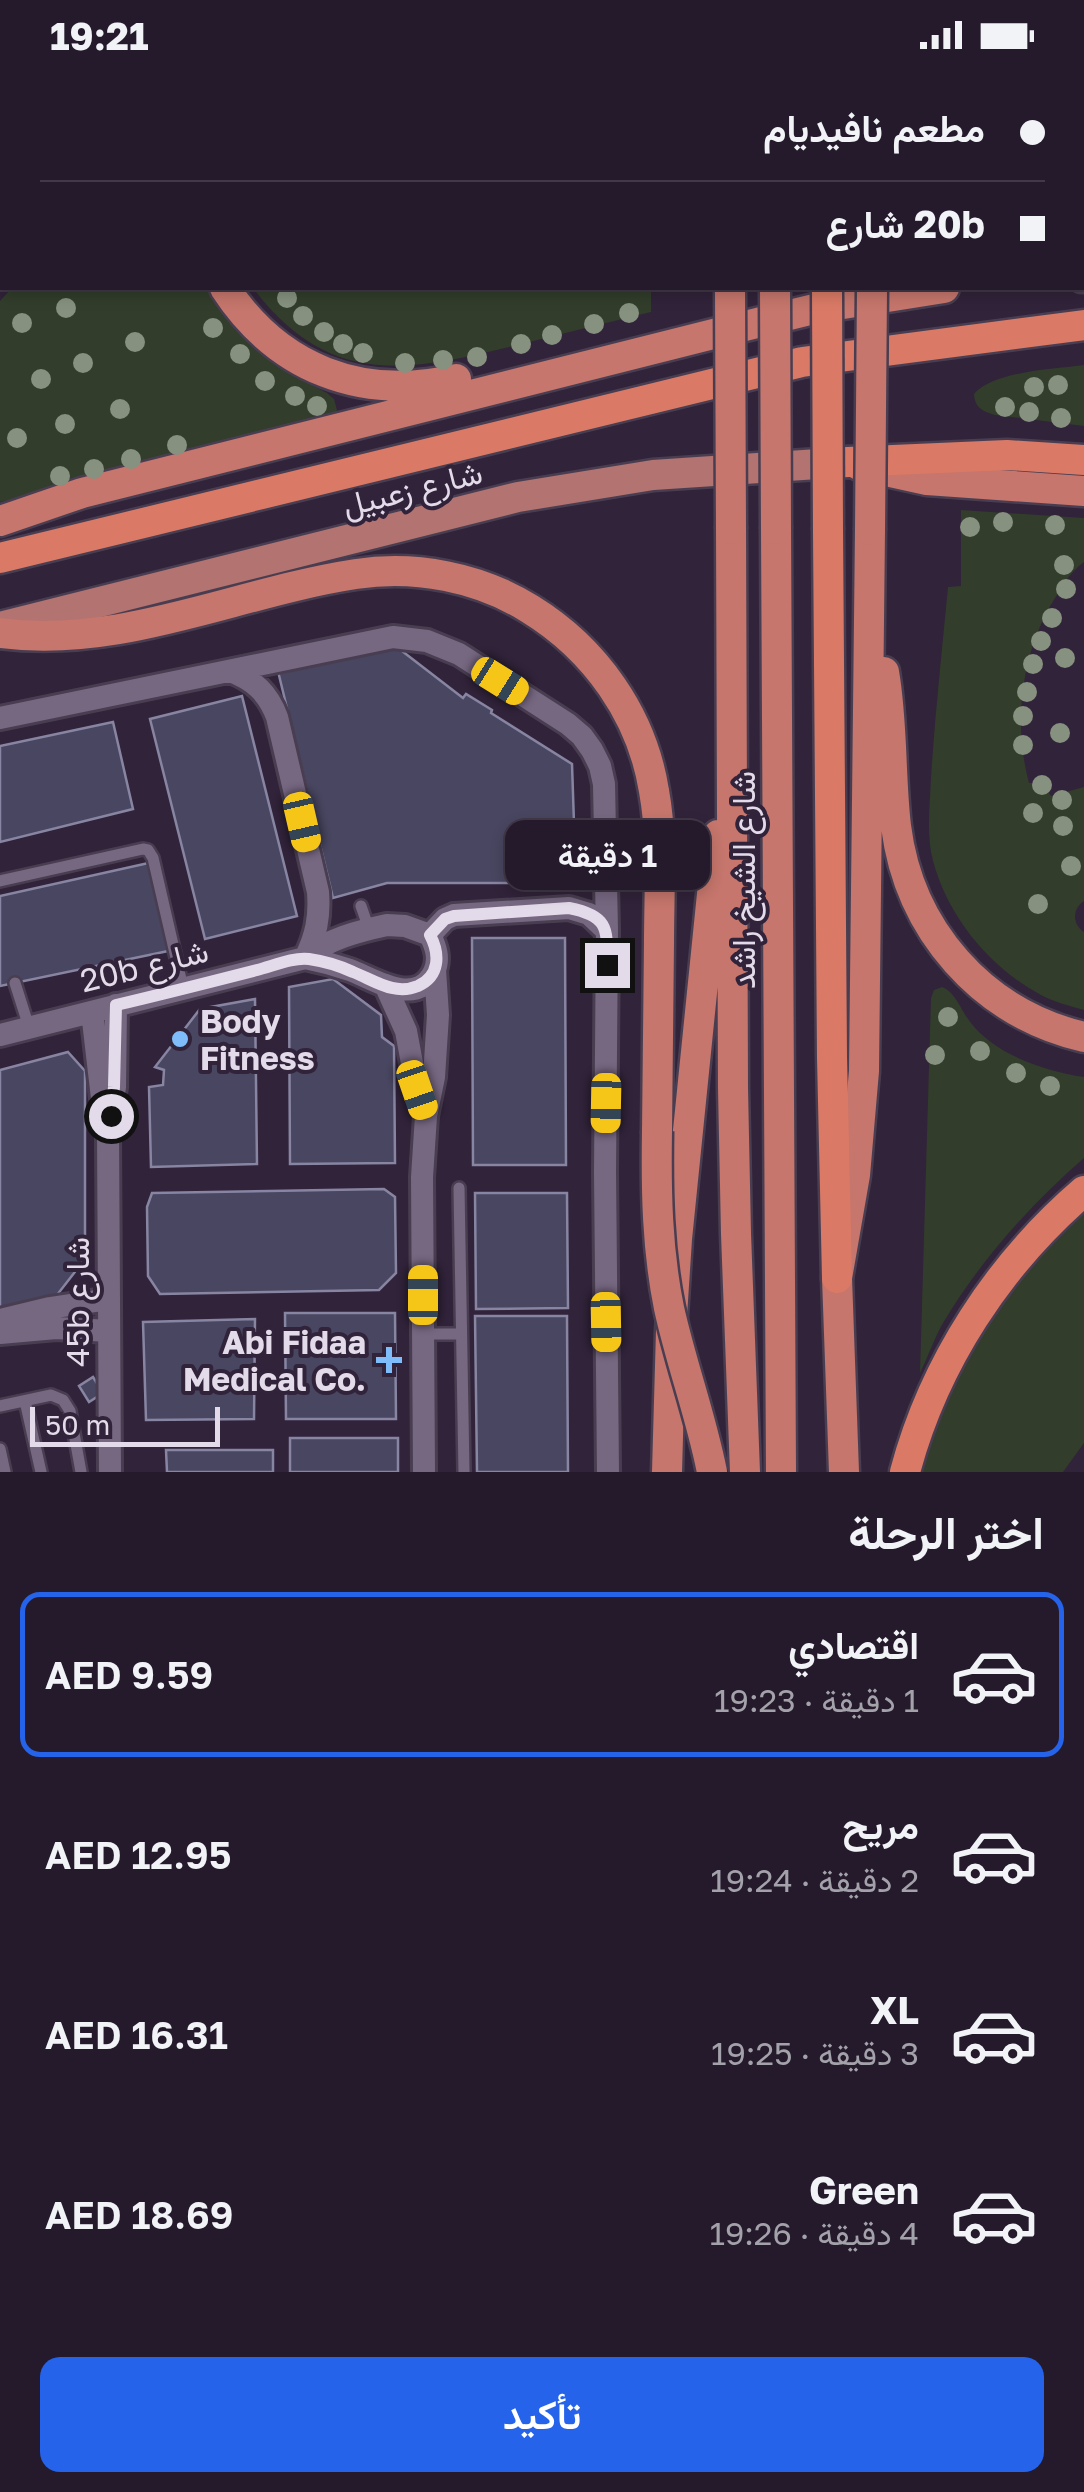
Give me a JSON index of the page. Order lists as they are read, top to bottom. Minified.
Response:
{"streets":{"highway":["شارع الشيخ راشد"],"main road":["شارع زعبيل"],"street":["20b شارع","45b شارع"]},"crossings":[["20b شارع","45b شارع"]],"places":{"other":["Body Fitness"],"health":["Abi Fidaa Medical Co."]},"scale_bar":"50 m","page":{"status":"19:21","banner":["مطعم نافيديام","20b شارع"],"bubble":"1 دقيقة","scale":"50 m","heading":"اختر الرحلة","list":[{"name":"اقتصادي","note":"1 دقيقة · 19:23","value":"AED 9.59"},{"name":"مريح","note":"2 دقيقة · 19:24","value":"AED 12.95"},{"name":"XL","note":"3 دقيقة · 19:25","value":"AED 16.31"},{"name":"Green","note":"4 دقيقة · 19:26","value":"AED 18.69"}],"buttons":"تأكيد"}}
